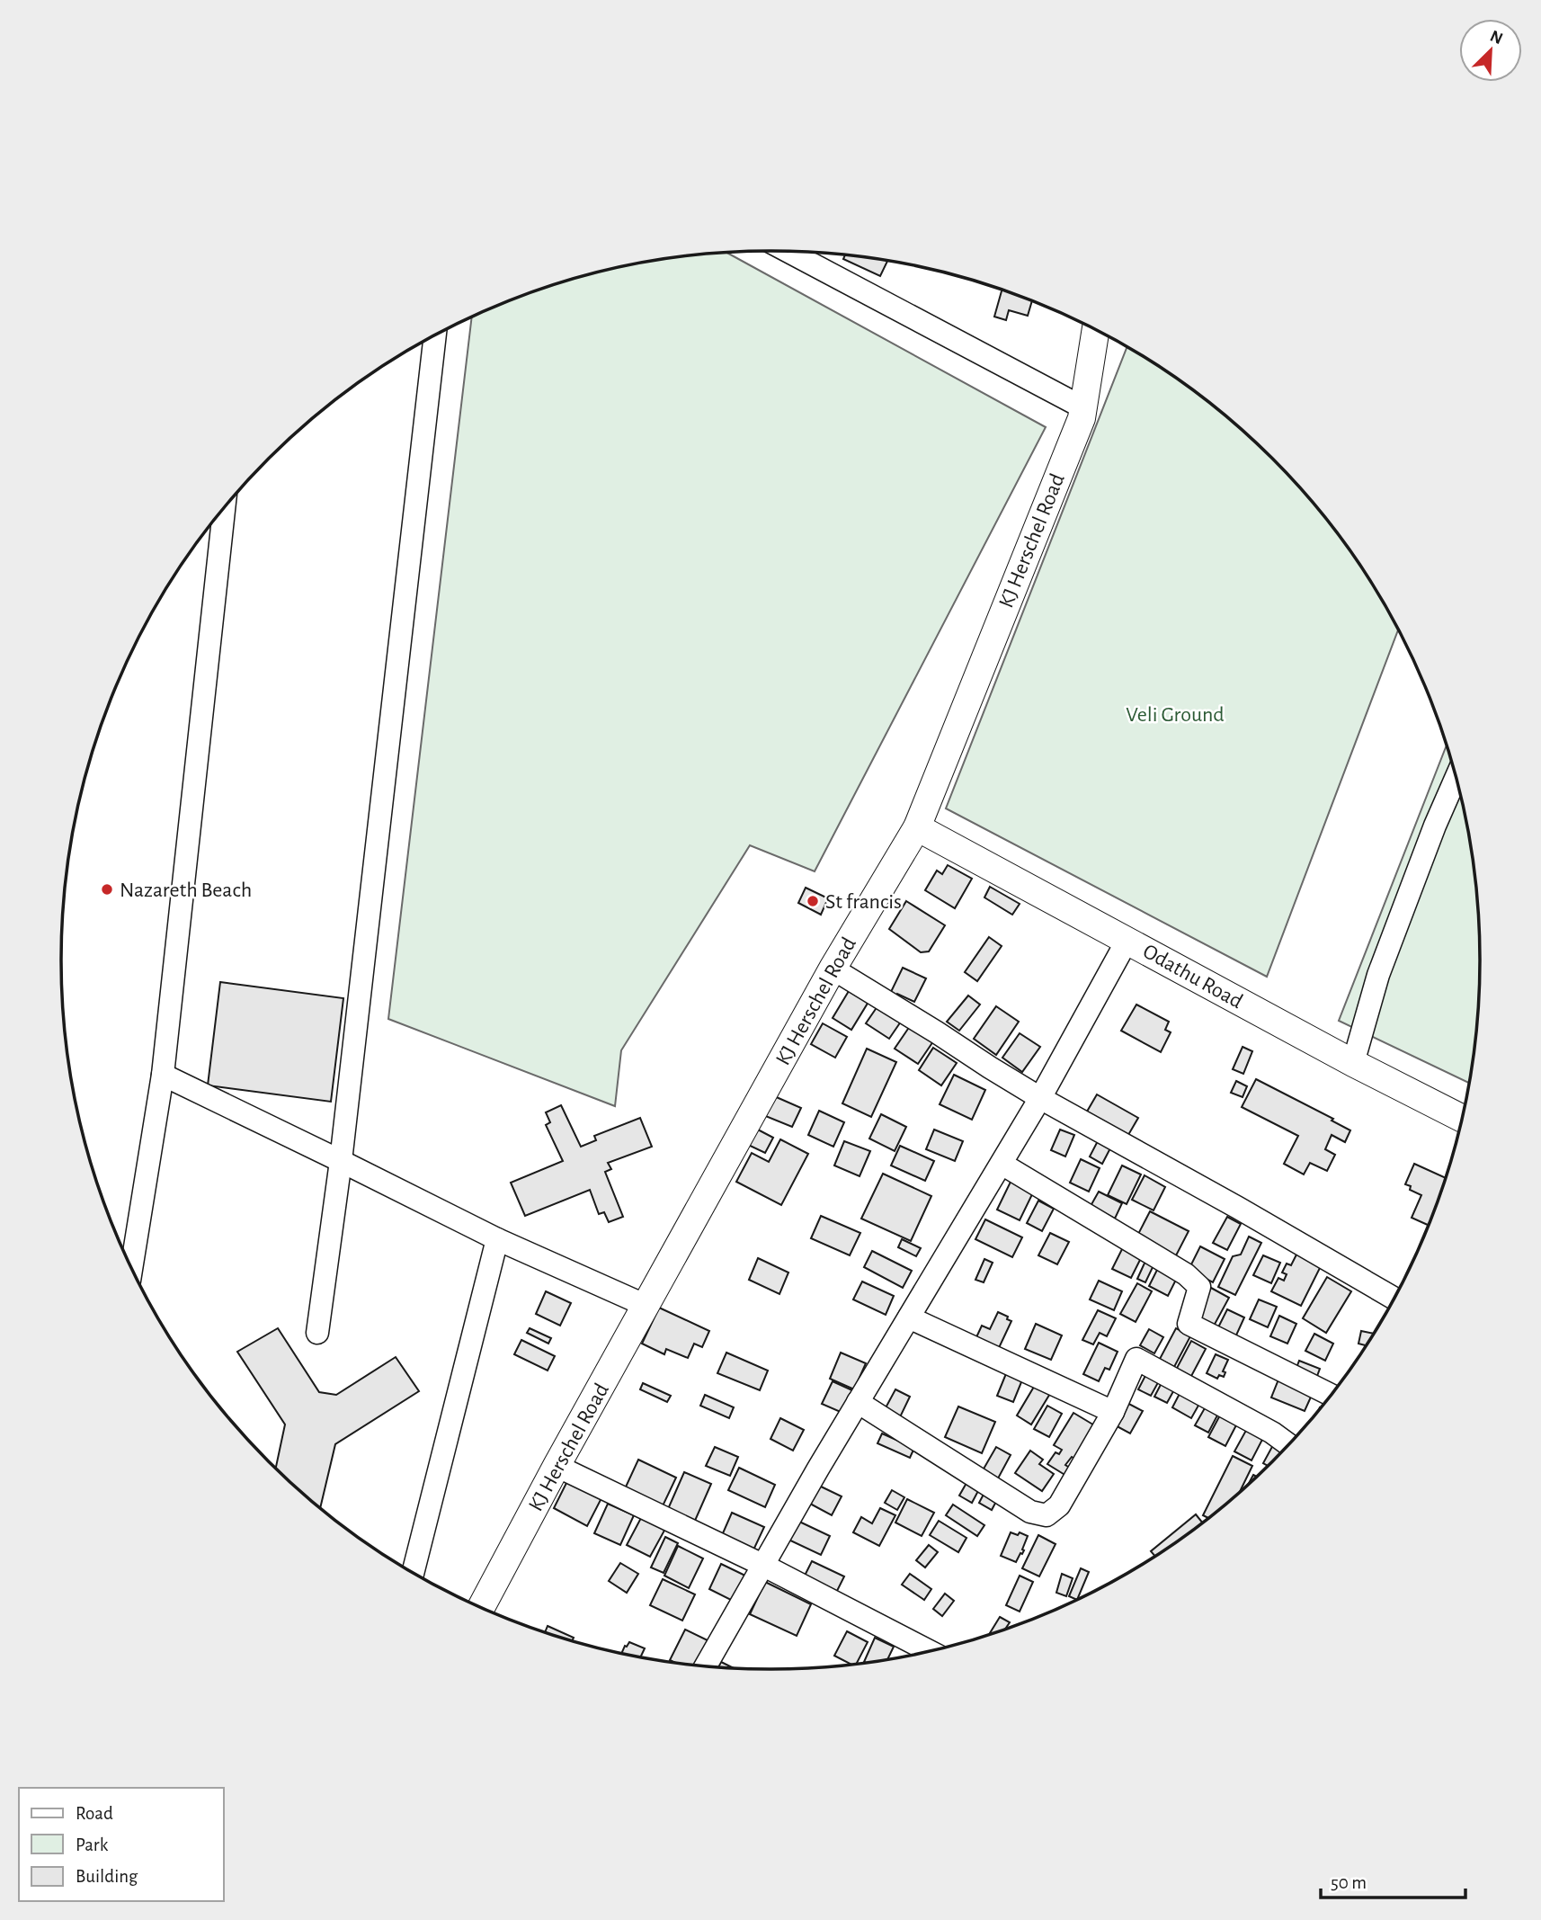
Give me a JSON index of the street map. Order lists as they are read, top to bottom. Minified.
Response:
{"streets":{"main road":["KJ Herschel Road","Odathu Road"]},"crossings":[["KJ Herschel Road","Odathu Road"]],"parks":["Veli Ground"],"places":["Nazareth Beach","St francis"],"legend":["Road","Park","Building"],"scale_bar":"50 m","north":"top right"}
